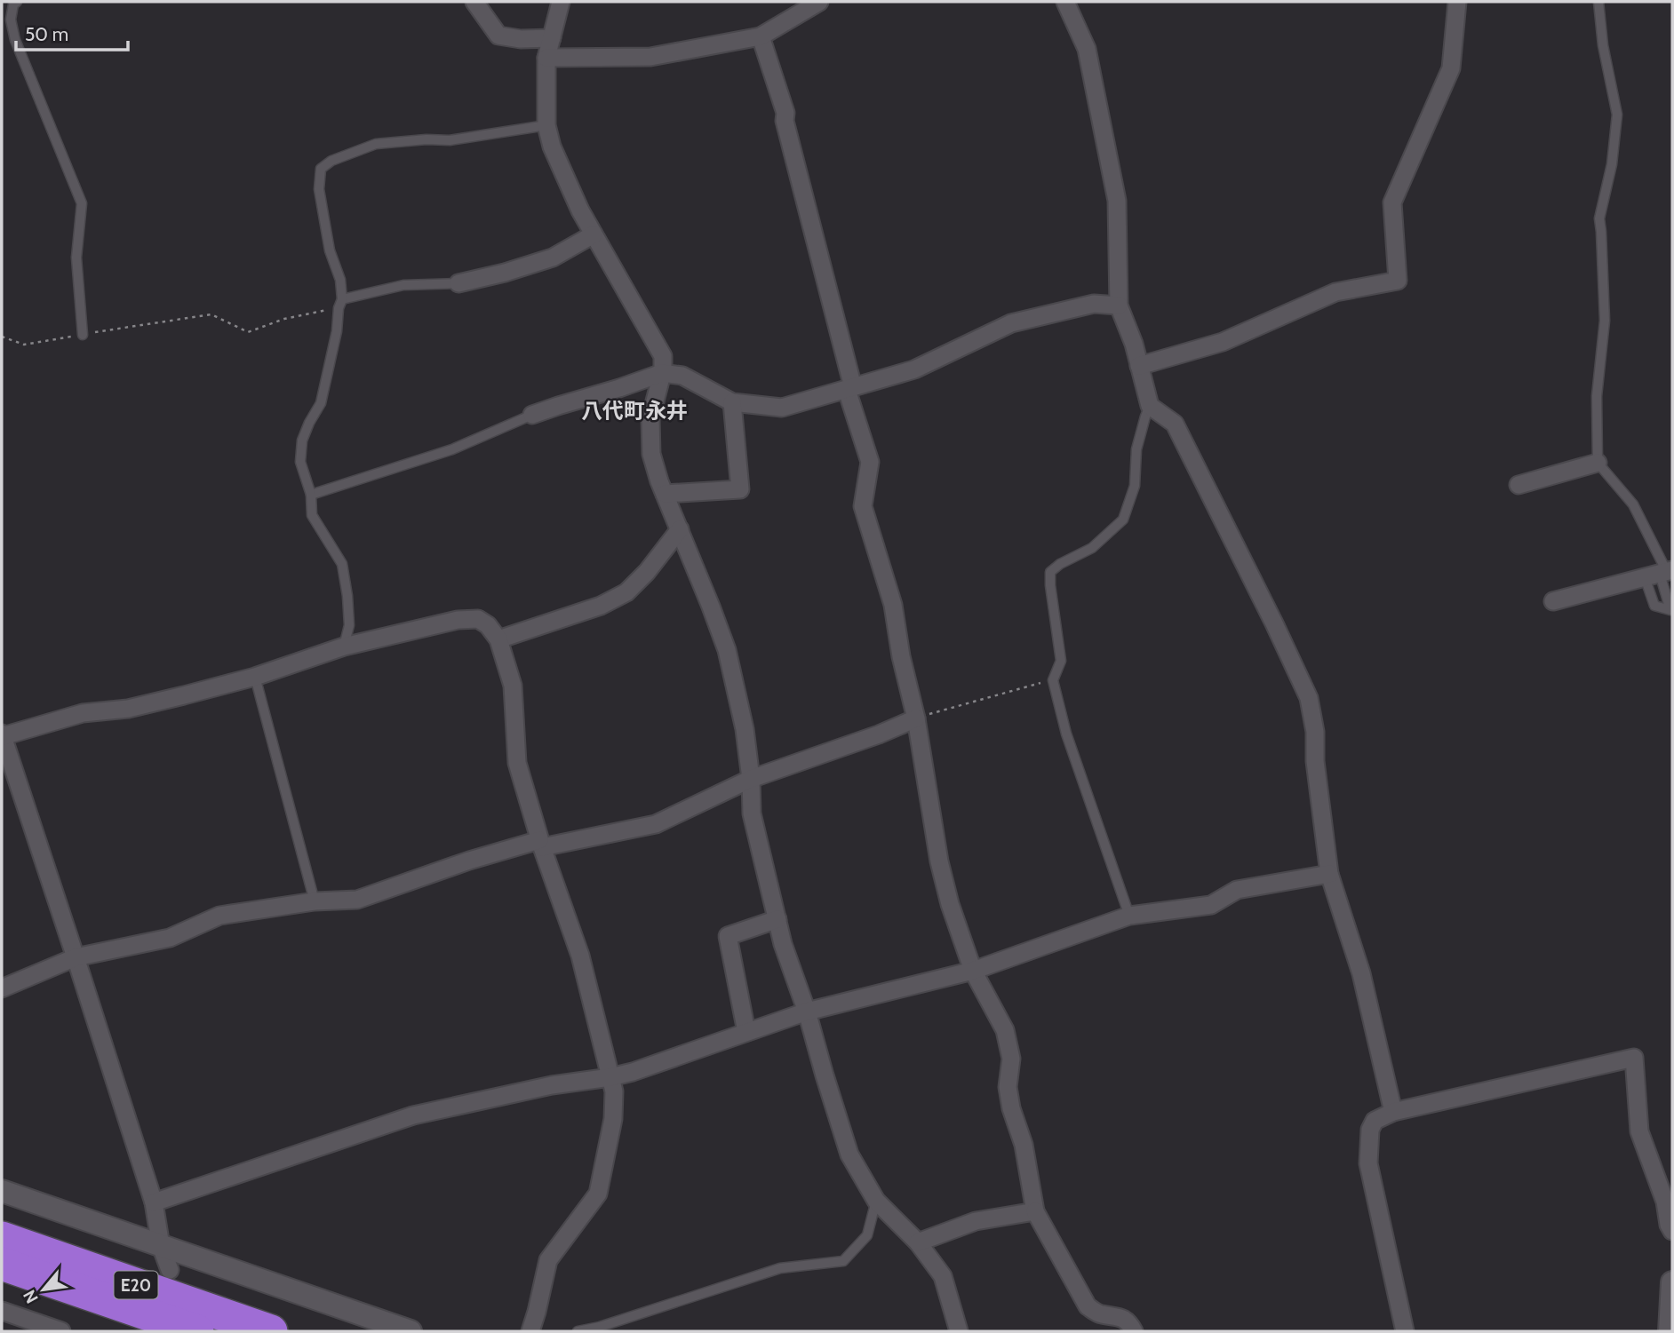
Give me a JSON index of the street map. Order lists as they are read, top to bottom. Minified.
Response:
{"streets":{"highway":["E20"]},"districts":["八代町永井"],"scale_bar":"50 m","north":"bottom left"}
